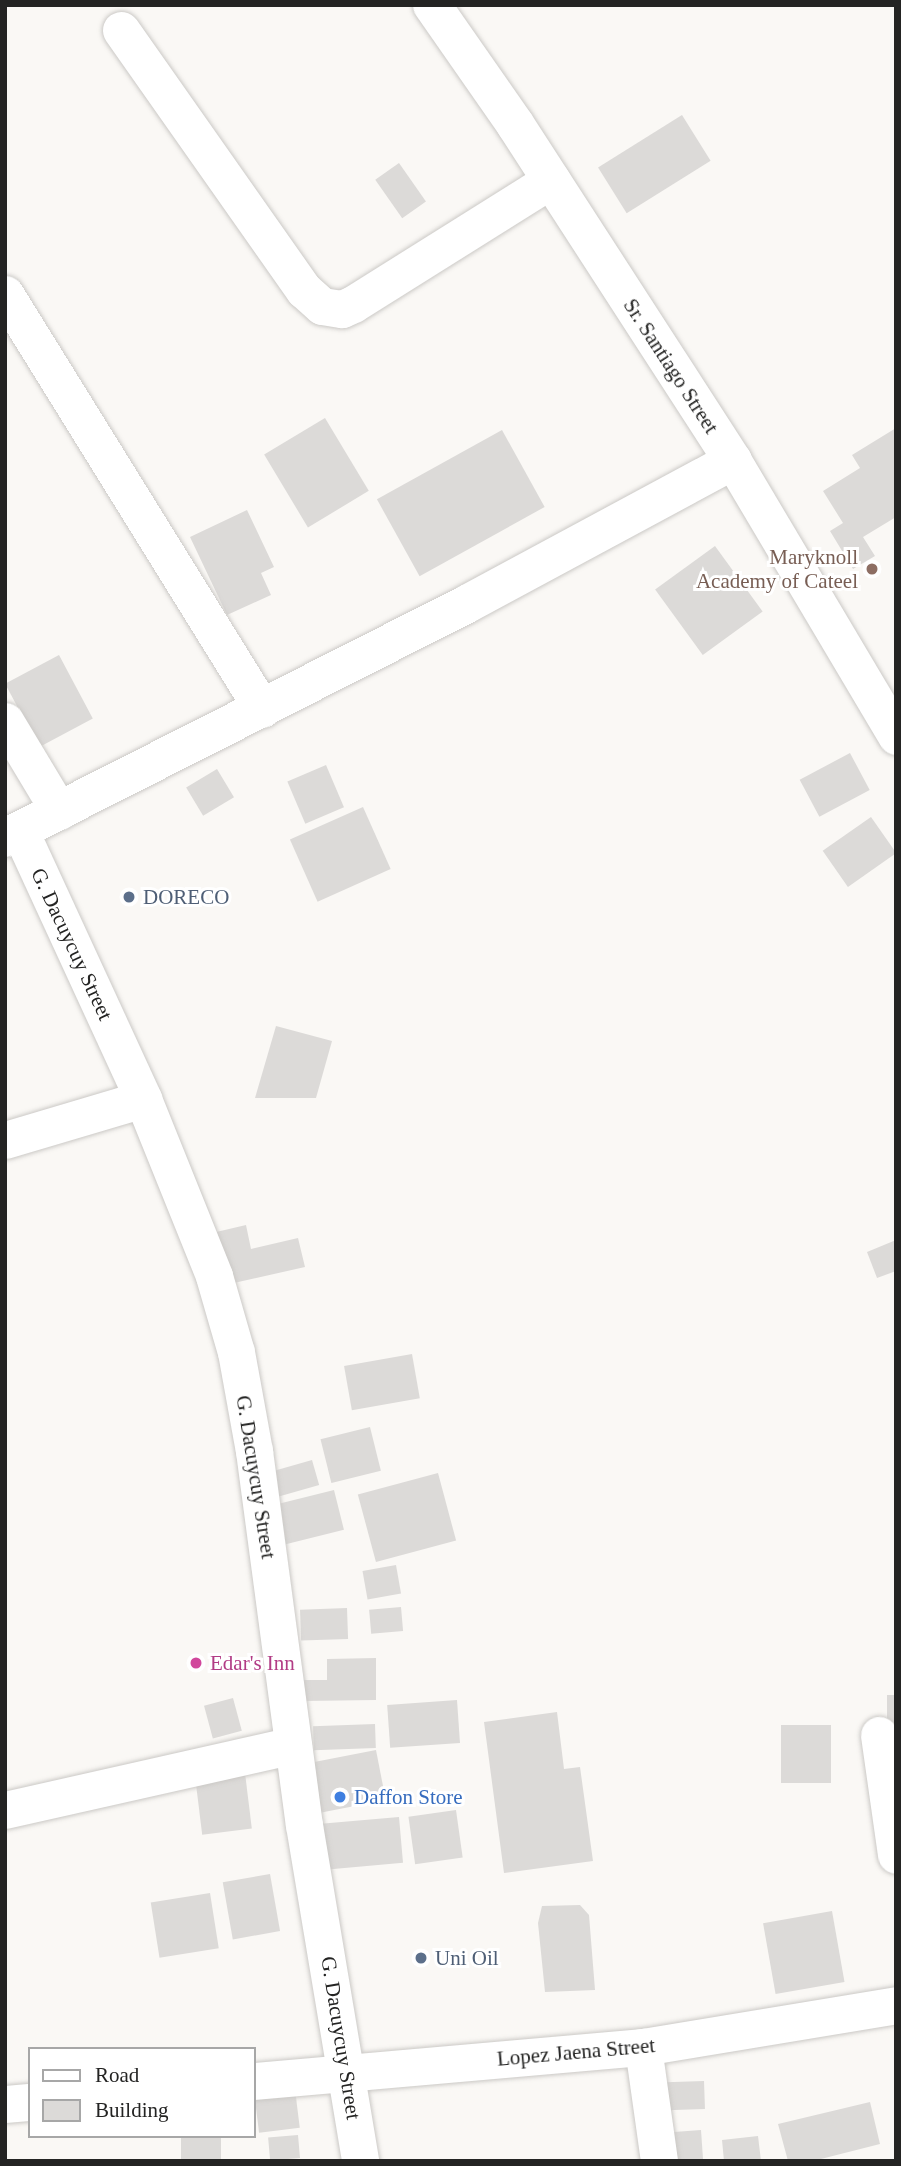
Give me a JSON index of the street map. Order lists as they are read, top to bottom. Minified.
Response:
{"streets":{"street":["Sr. Santiago Street","G. Dacuycuy Street","Lopez Jaena Street"]},"crossings":[["G. Dacuycuy Street","Lopez Jaena Street"]],"places":["Maryknoll Academy of Cateel","DORECO","Edar's Inn","Daffon Store","Uni Oil"],"legend":["Road","Building"]}
